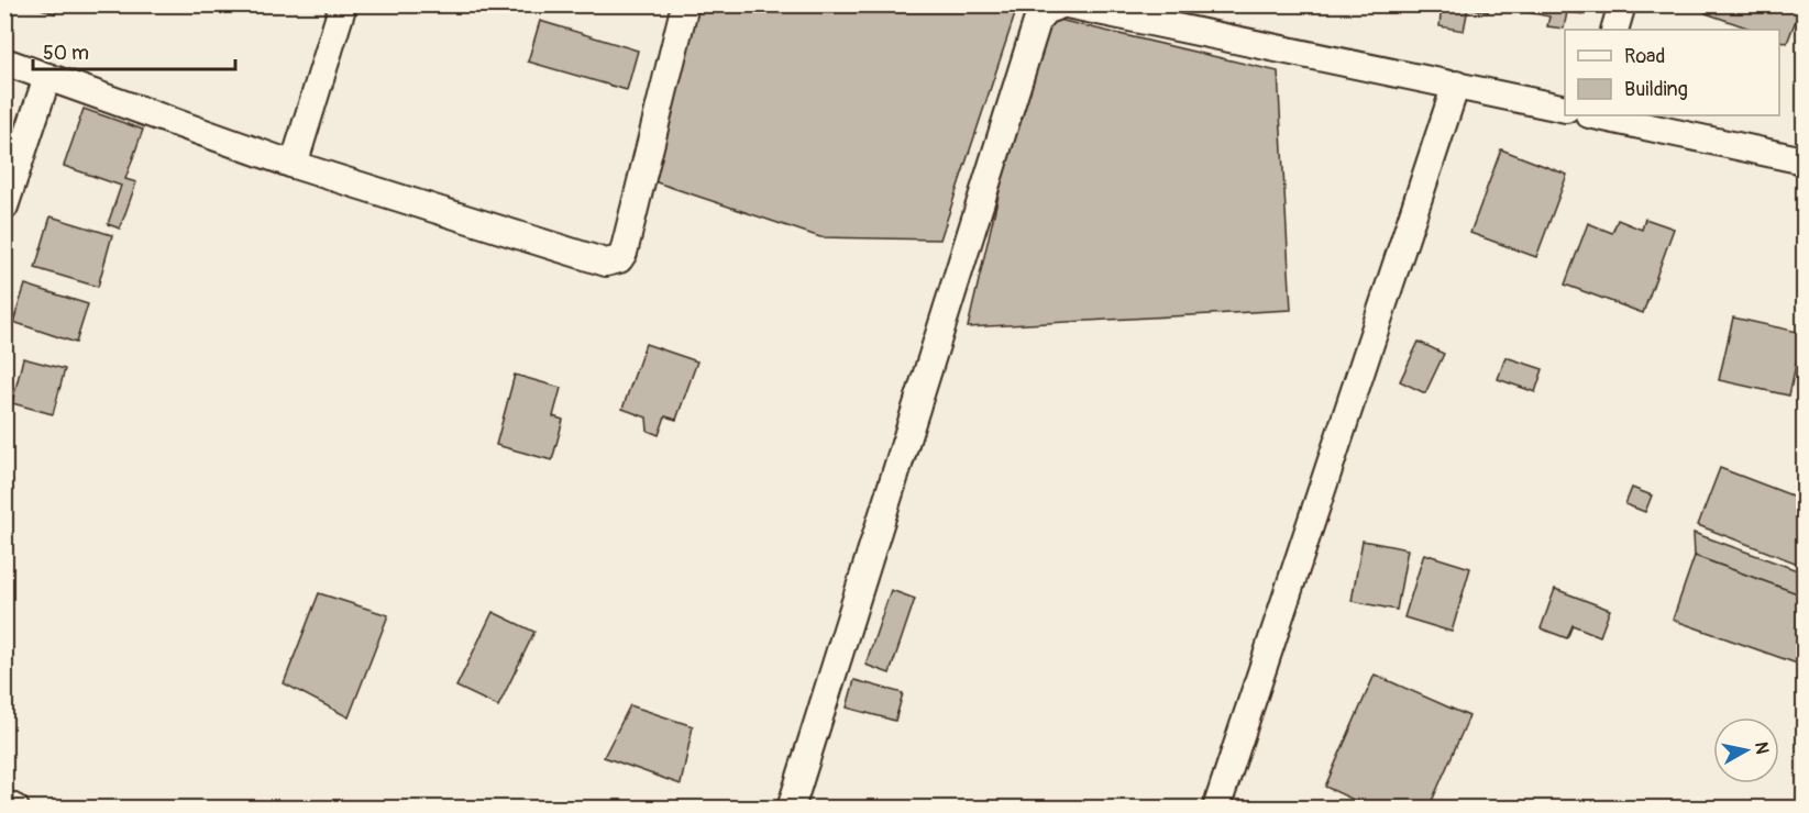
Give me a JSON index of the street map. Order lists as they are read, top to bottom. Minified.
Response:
{"legend":["Road","Building"],"scale_bar":"50 m","north":"right"}
